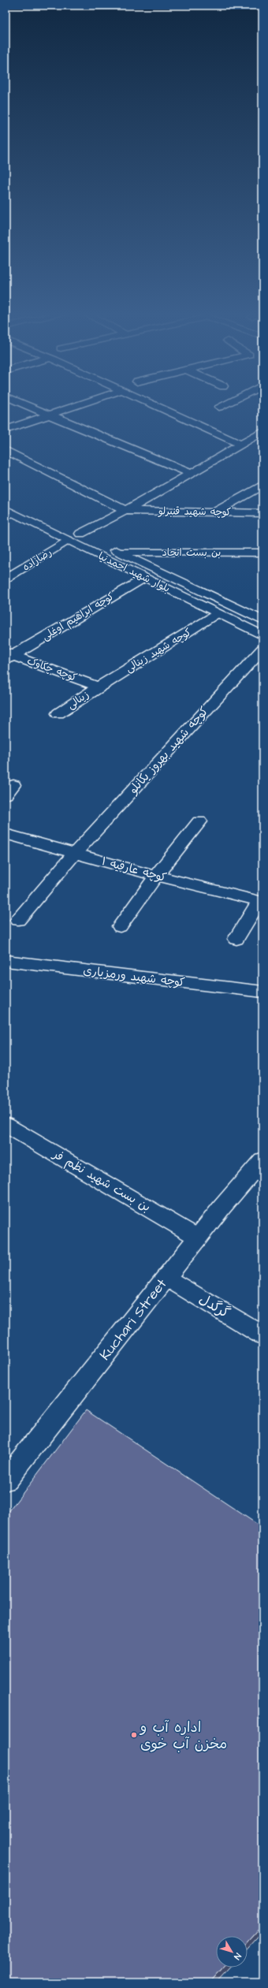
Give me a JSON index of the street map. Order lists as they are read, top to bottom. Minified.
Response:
{"streets":{"street":["کوچه شهید قنبرلو","بن بست اتحاد","رضازاده","بلوار شهید احمدنیا","کوچه ابراهیم اوغلی","کوچه شهید زینالی","کوچه چکاوک","زینالی","کوچه شهید بهروز یکانلو","کوچه عارفیه ۱","کوچه شهید ورمزیاری","بن بست شهید نظم فر","گرگدل","Kuchari Street"]},"crossings":[["بن بست اتحاد","بلوار شهید احمدنیا"],["رضازاده","بلوار شهید احمدنیا"],["بلوار شهید احمدنیا","کوچه ابراهیم اوغلی"],["بلوار شهید احمدنیا","کوچه شهید زینالی"],["کوچه ابراهیم اوغلی","کوچه چکاوک"],["کوچه شهید زینالی","کوچه چکاوک"],["کوچه شهید زینالی","زینالی"],["کوچه چکاوک","زینالی"],["کوچه شهید بهروز یکانلو","کوچه عارفیه ۱"],["بن بست شهید نظم فر","Kuchari Street"],["گرگدل","Kuchari Street"]],"places":["اداره آب و مخزن آب خوی"],"north":"bottom right"}
